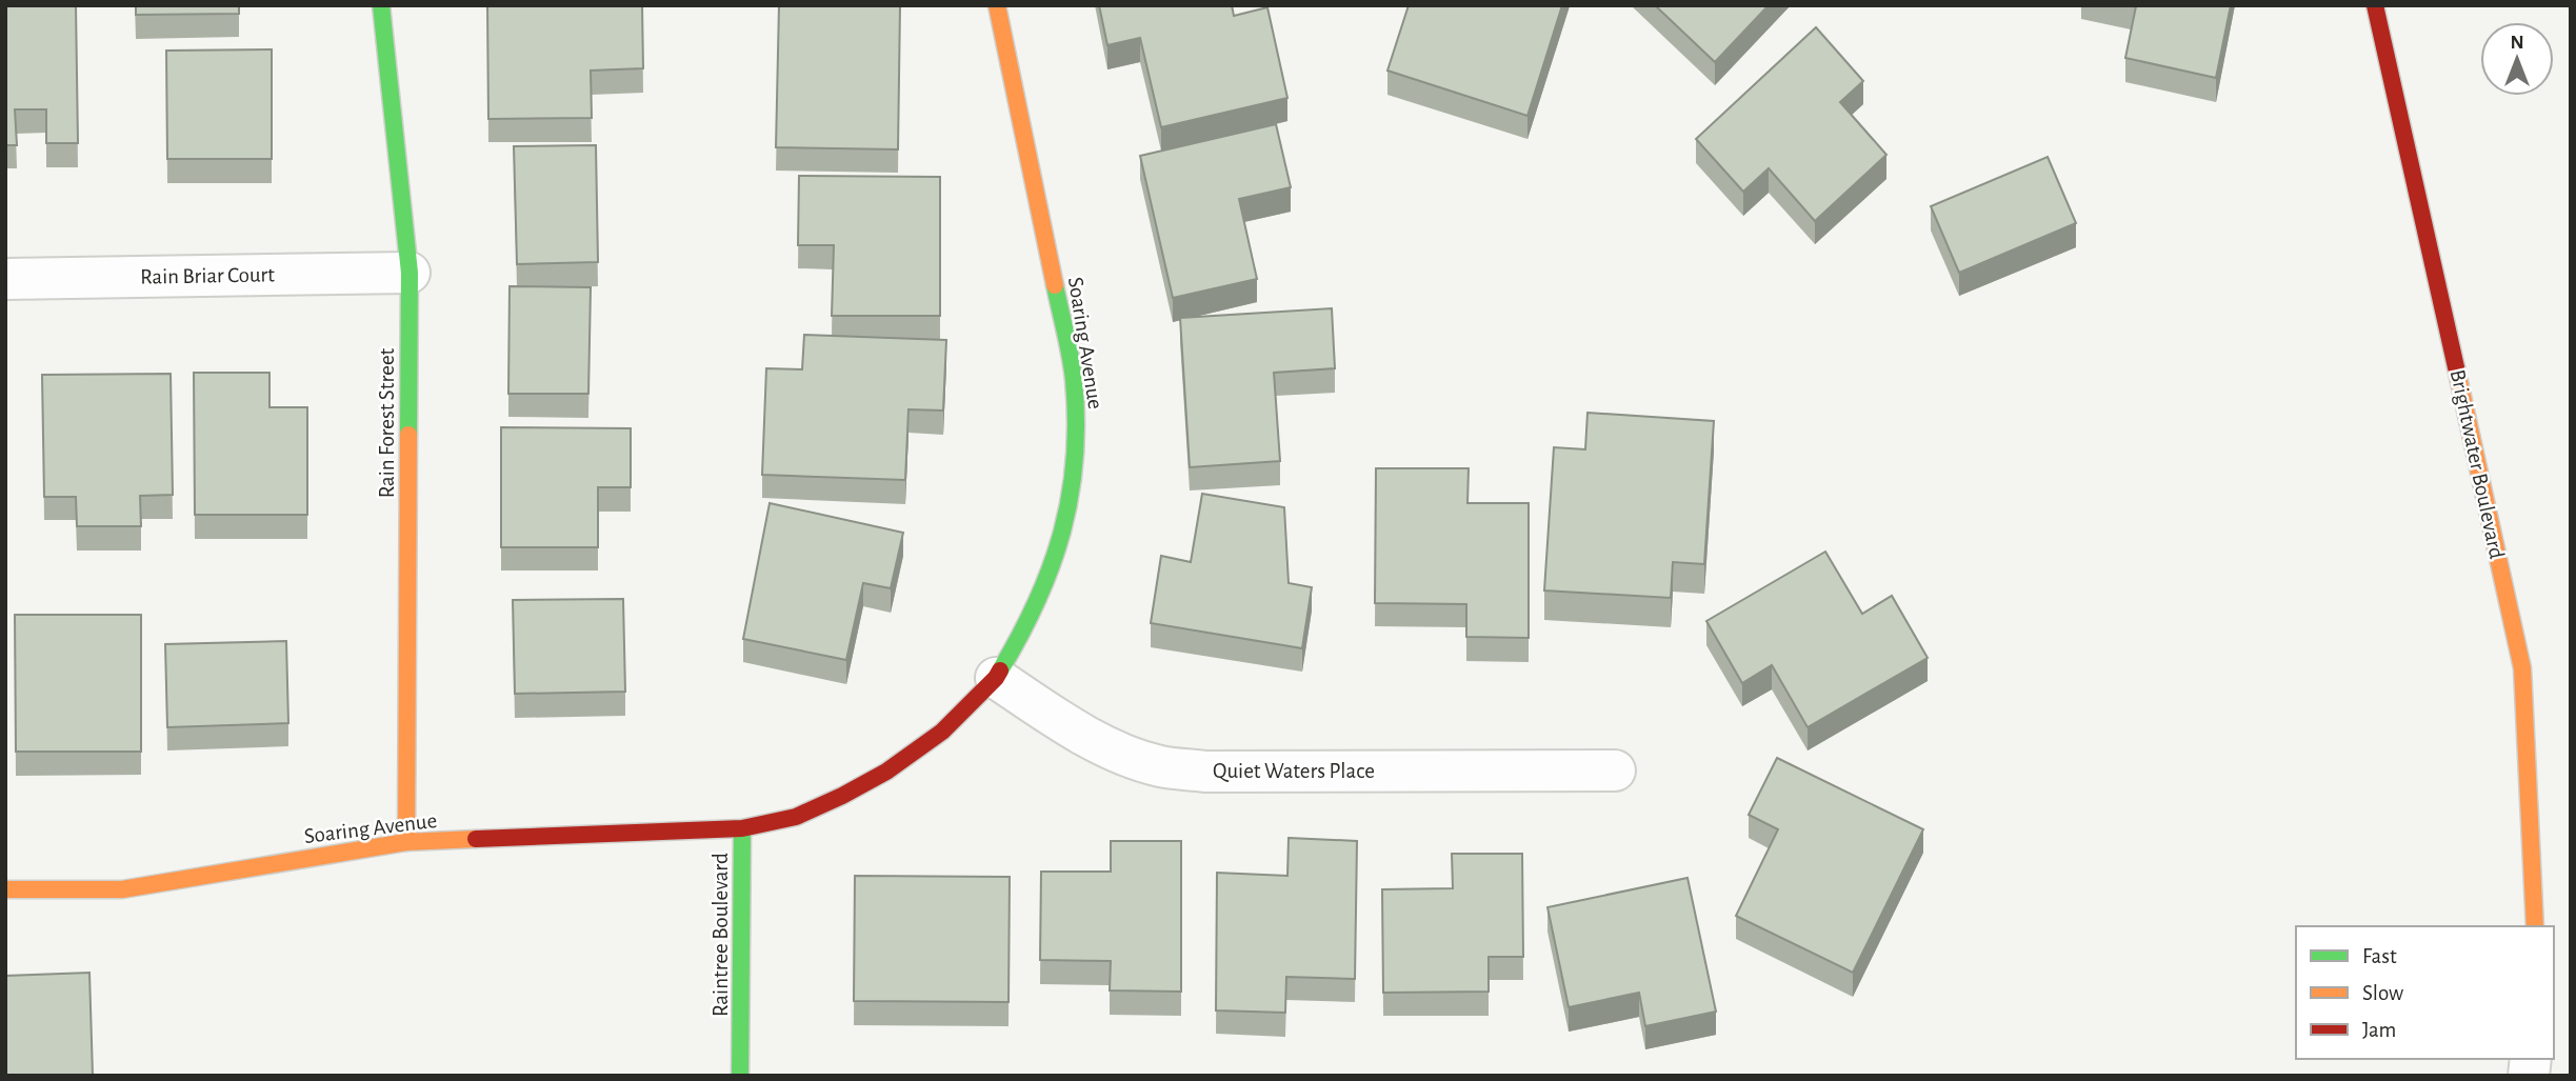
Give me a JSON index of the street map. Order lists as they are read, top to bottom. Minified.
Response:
{"streets":{"street":["Rain Briar Court","Soaring Avenue","Rain Forest Street","Brightwater Boulevard","Quiet Waters Place","Raintree Boulevard"]},"crossings":[["Rain Briar Court","Rain Forest Street"],["Soaring Avenue","Rain Forest Street"],["Soaring Avenue","Quiet Waters Place"],["Soaring Avenue","Raintree Boulevard"],["Quiet Waters Place","Raintree Boulevard"]],"legend":["Fast","Slow","Jam"],"north":"top"}
